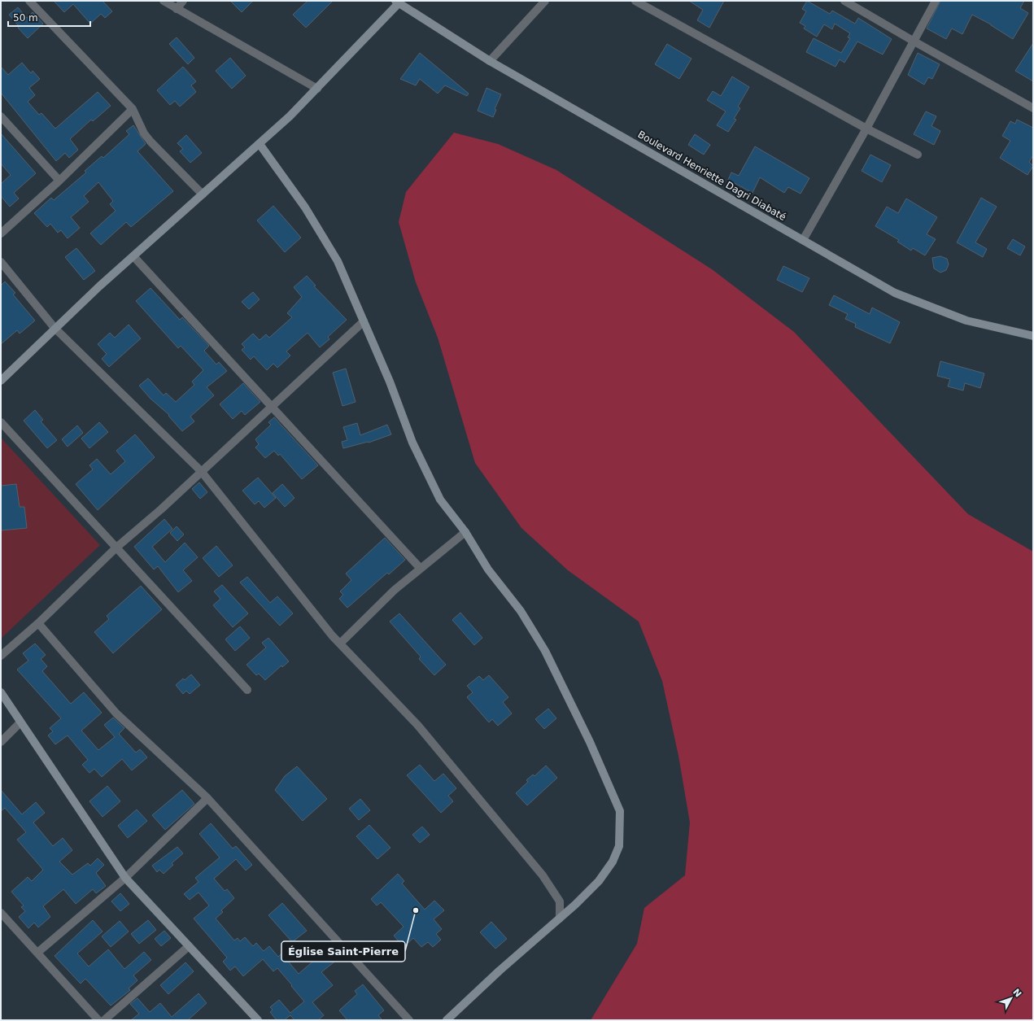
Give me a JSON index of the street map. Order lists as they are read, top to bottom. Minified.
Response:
{"streets":{"street":["Boulevard Henriette Dagri Diabaté"]},"places":["Église Saint-Pierre"],"scale_bar":"50 m","north":"top right"}
